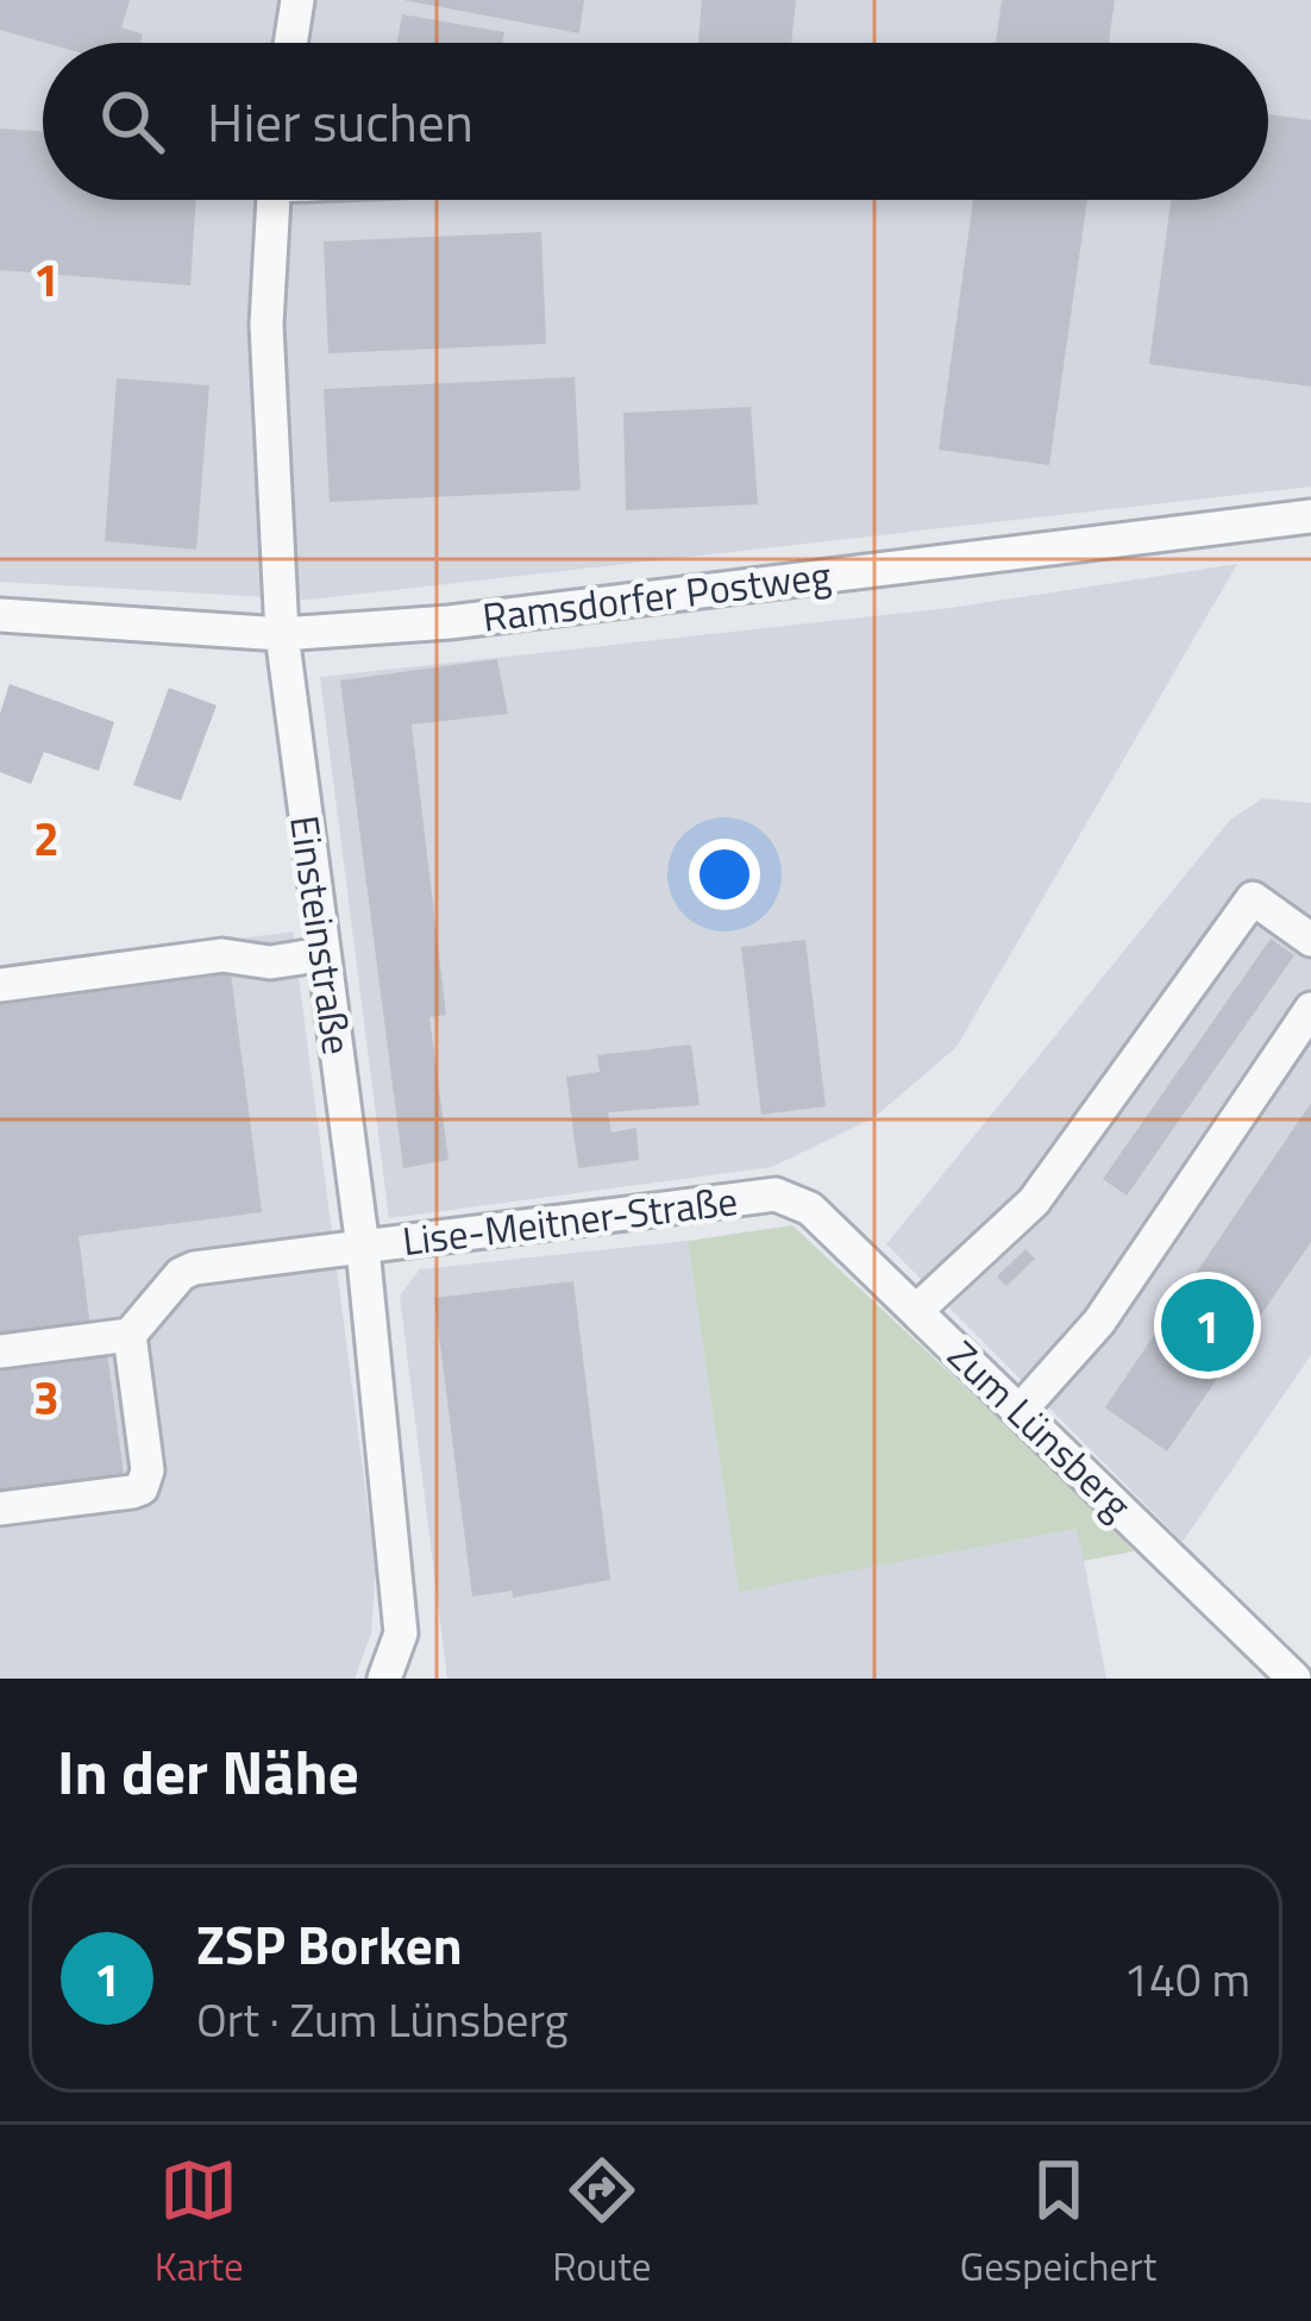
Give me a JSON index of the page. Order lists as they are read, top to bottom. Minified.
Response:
{"streets":{"street":["Ramsdorfer Postweg","Einsteinstraße","Lise-Meitner-Straße","Zum Lünsberg"]},"crossings":[["Ramsdorfer Postweg","Einsteinstraße"],["Einsteinstraße","Lise-Meitner-Straße"],["Lise-Meitner-Straße","Zum Lünsberg"]],"page":{"search":"Hier suchen","pins":"1","heading":"In der Nähe","list":[{"mark":"1","name":"ZSP Borken","note":"Ort · Zum Lünsberg","value":"140 m"}],"nav":["Karte","Route","Gespeichert"]},"grid":{"rows":["1","2","3"]}}
